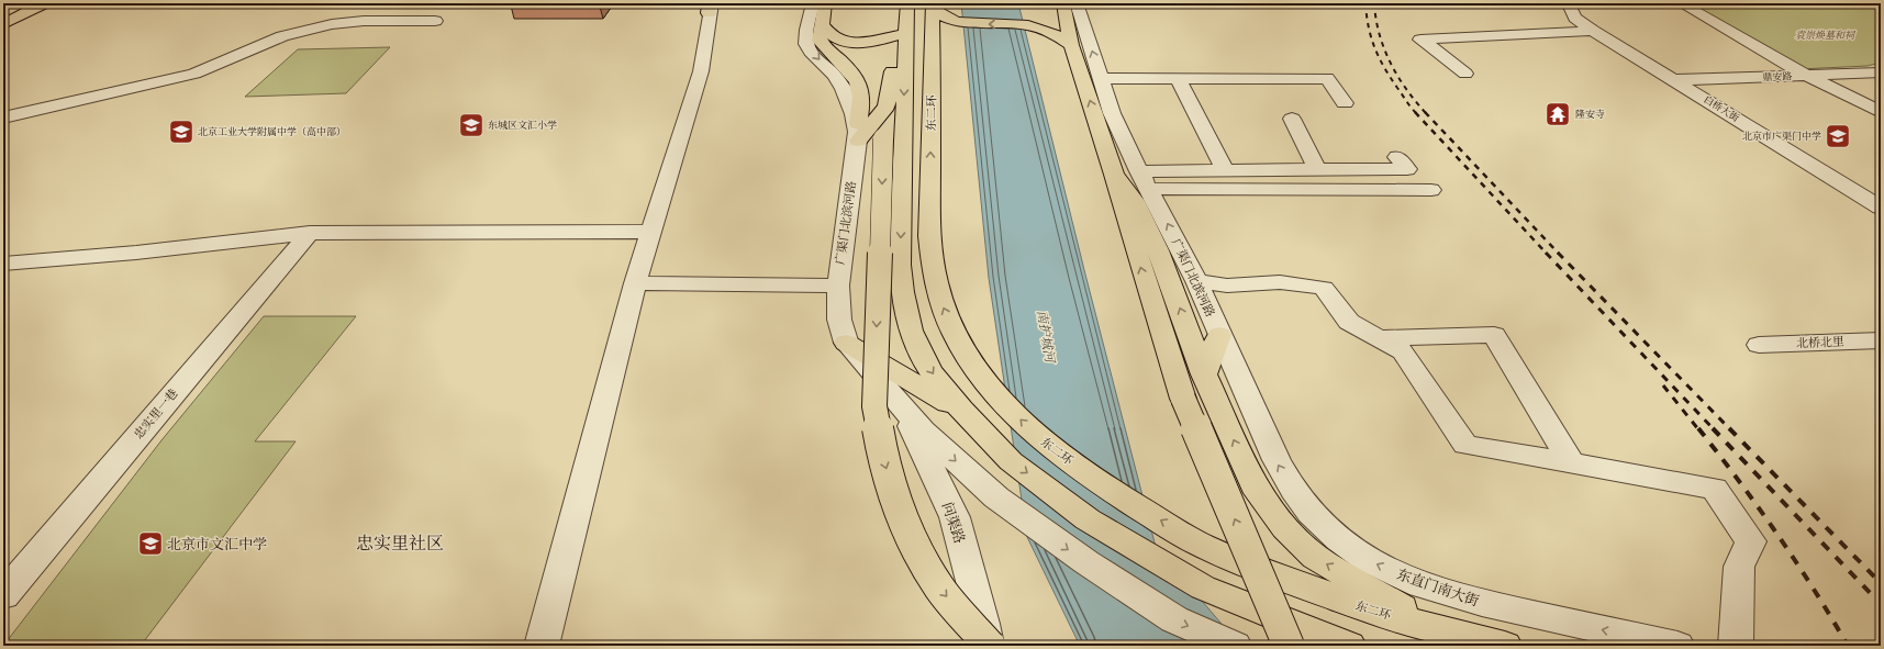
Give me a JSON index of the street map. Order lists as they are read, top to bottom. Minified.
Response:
{"streets":{"main road":["东二环"],"street":["鼎安路","白桥大街","广渠门北滨河路","北桥北里","忠实里一巷","问渠路","东直门南大街"]},"crossings":[["鼎安路","白桥大街"],["广渠门北滨河路","问渠路"],["广渠门北滨河路","东直门南大街"]],"districts":["忠实里社区"],"water":["南护城河"],"parks":["袁崇焕墓和祠"],"places":{"temple":["隆安寺"],"school or university":["东城区文汇小学","北京工业大学附属中学（高中部）","北京市广渠门中学","北京市文汇中学"]}}
